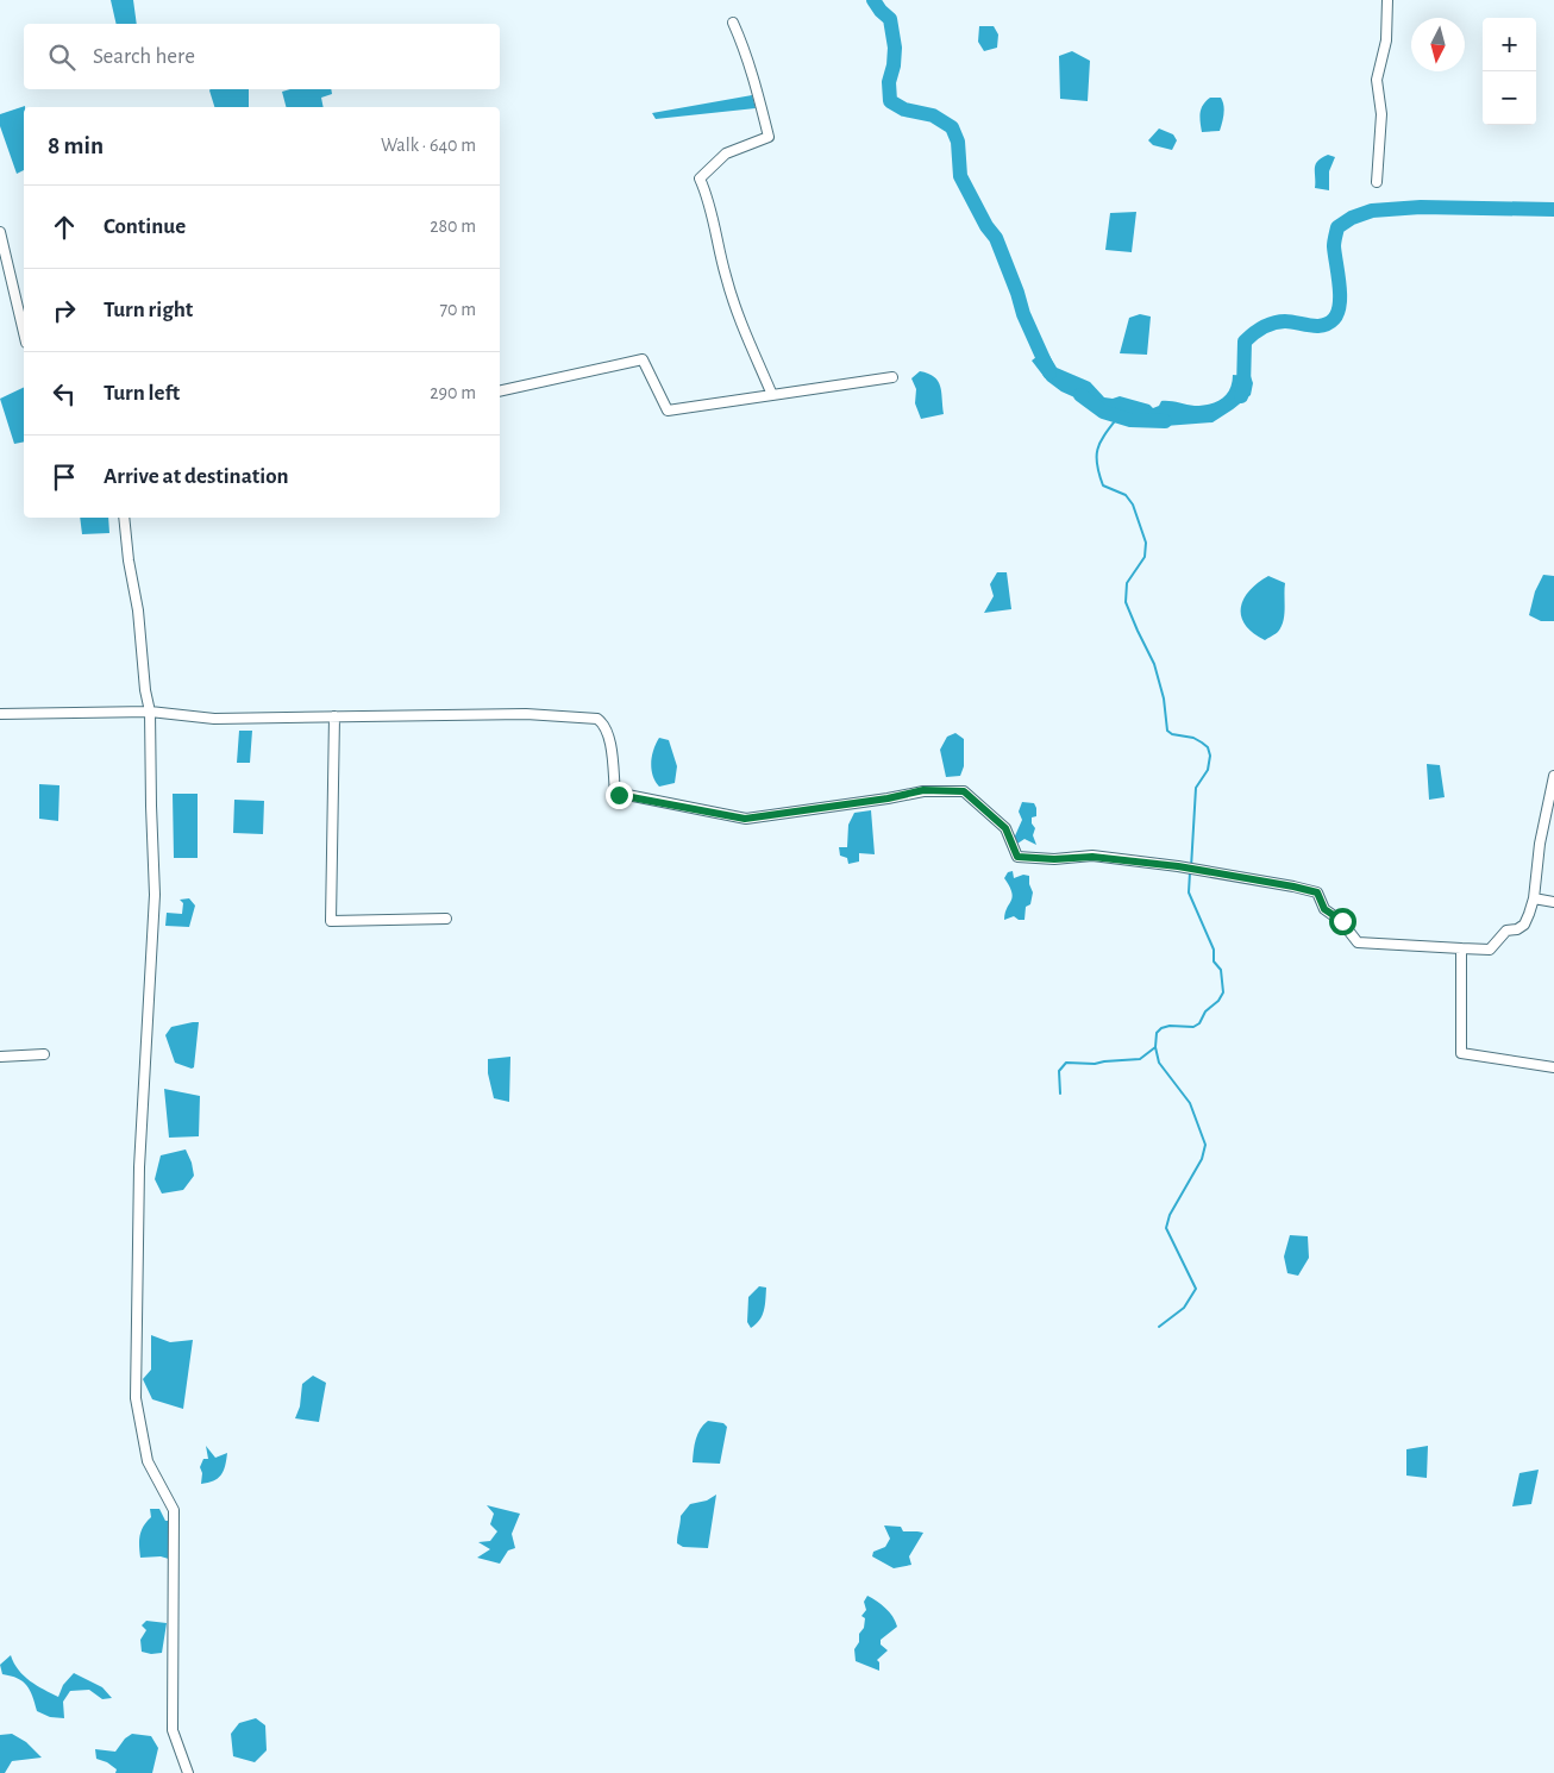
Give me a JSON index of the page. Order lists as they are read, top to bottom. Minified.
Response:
{"north":"bottom","page":{"map_buttons":["+","−"],"search":"Search here","heading":["8 min","Walk · 640 m"],"list":[["Continue","280 m"],["Turn right","70 m"],["Turn left","290 m"],"Arrive at destination"]}}
